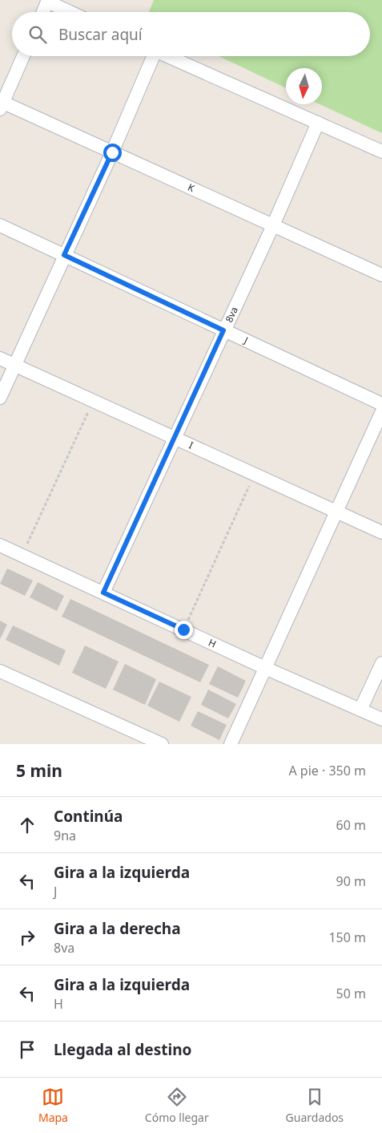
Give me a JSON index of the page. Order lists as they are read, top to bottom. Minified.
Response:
{"streets":{"street":["K","8va","J","I","H"]},"crossings":[["K","8va"],["8va","J"],["8va","I"],["8va","H"]],"north":"bottom","page":{"search":"Buscar aquí","heading":["5 min","A pie · 350 m"],"list":[["Continúa","9na","60 m"],["Gira a la izquierda","J","90 m"],["Gira a la derecha","8va","150 m"],["Gira a la izquierda","H","50 m"],"Llegada al destino"],"nav":["Mapa","Cómo llegar","Guardados"]}}
